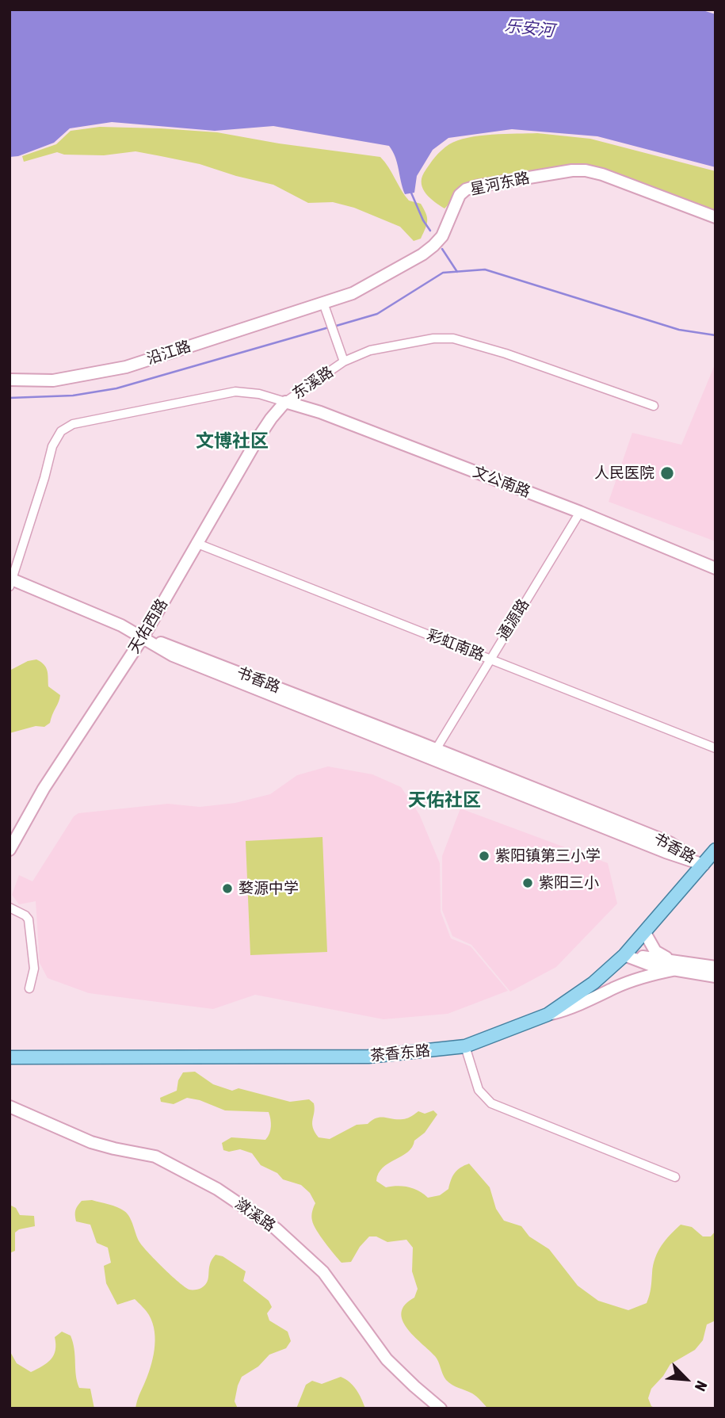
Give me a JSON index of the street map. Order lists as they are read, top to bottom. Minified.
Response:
{"streets":{"main road":["茶香东路"],"street":["星河东路","沿江路","东溪路","文公南路","通源路","天佑西路","彩虹南路","书香路","潋溪路"]},"crossings":[["星河东路","沿江路"],["东溪路","文公南路"],["东溪路","天佑西路"],["东溪路","书香路"],["文公南路","通源路"],["文公南路","天佑西路"],["通源路","彩虹南路"],["通源路","书香路"],["天佑西路","彩虹南路"],["天佑西路","书香路"],["书香路","茶香东路"]],"districts":["文博社区","天佑社区"],"water":["乐安河"],"places":["人民医院","紫阳镇第三小学","紫阳三小","婺源中学"],"north":"bottom right"}
